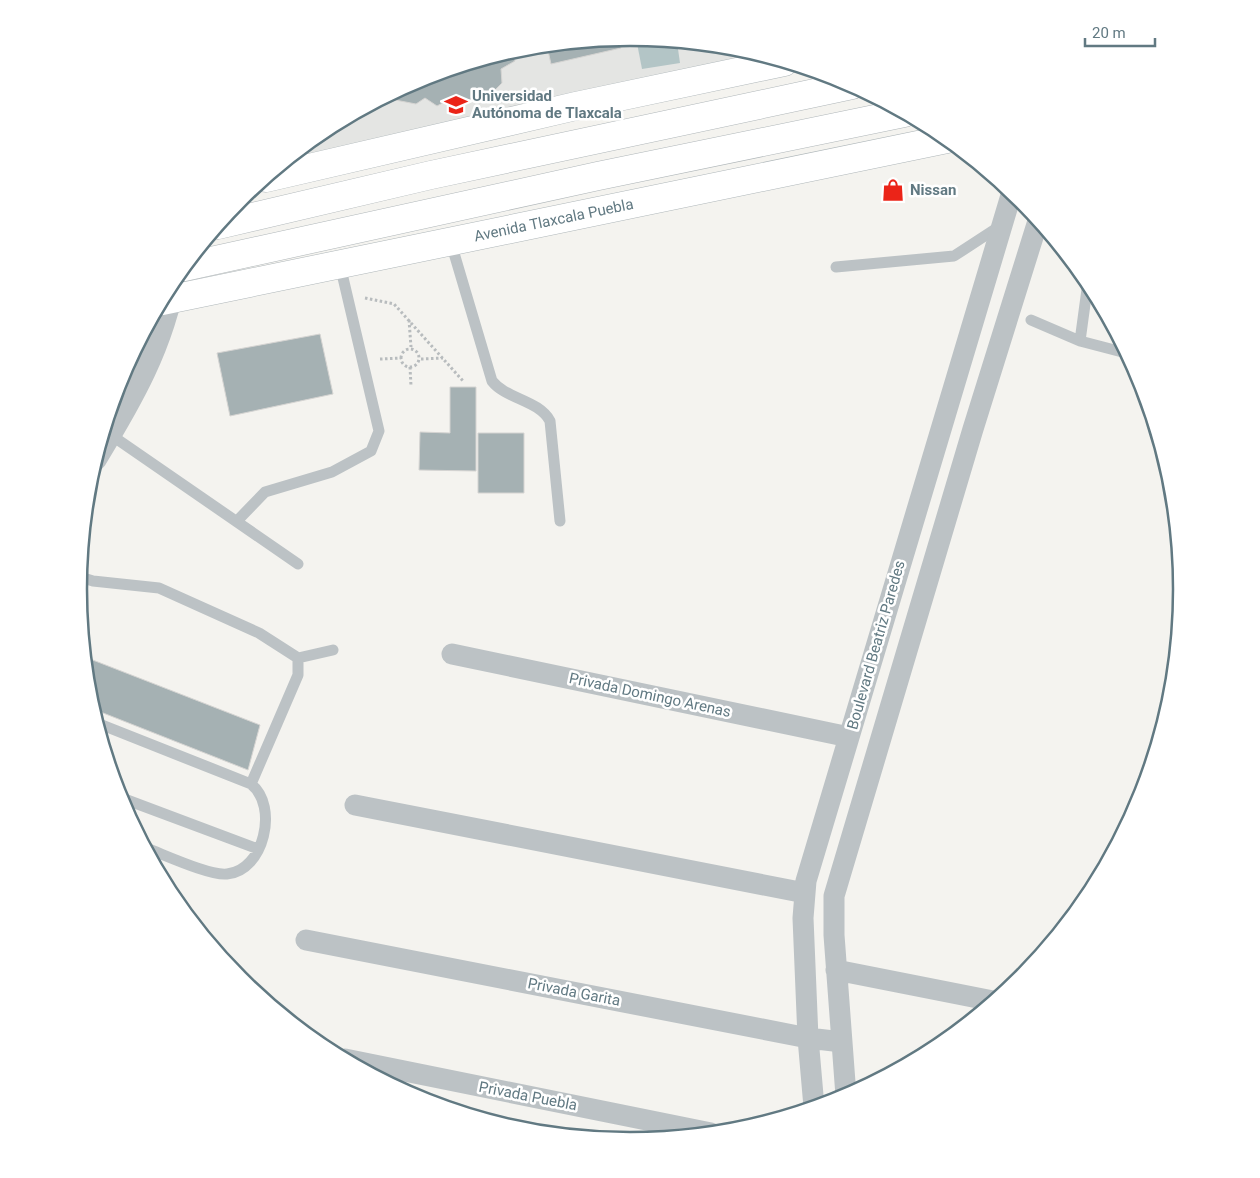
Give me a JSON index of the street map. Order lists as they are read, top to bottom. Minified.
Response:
{"streets":{"main road":["Avenida Tlaxcala Puebla"],"street":["Boulevard Beatriz Paredes","Privada Domingo Arenas","Privada Garita","Privada Puebla"]},"crossings":[["Boulevard Beatriz Paredes","Privada Domingo Arenas"],["Boulevard Beatriz Paredes","Privada Garita"]],"places":{"school or university":["Universidad Autónoma de Tlaxcala"],"shop":["Nissan"]},"scale_bar":"20 m"}
